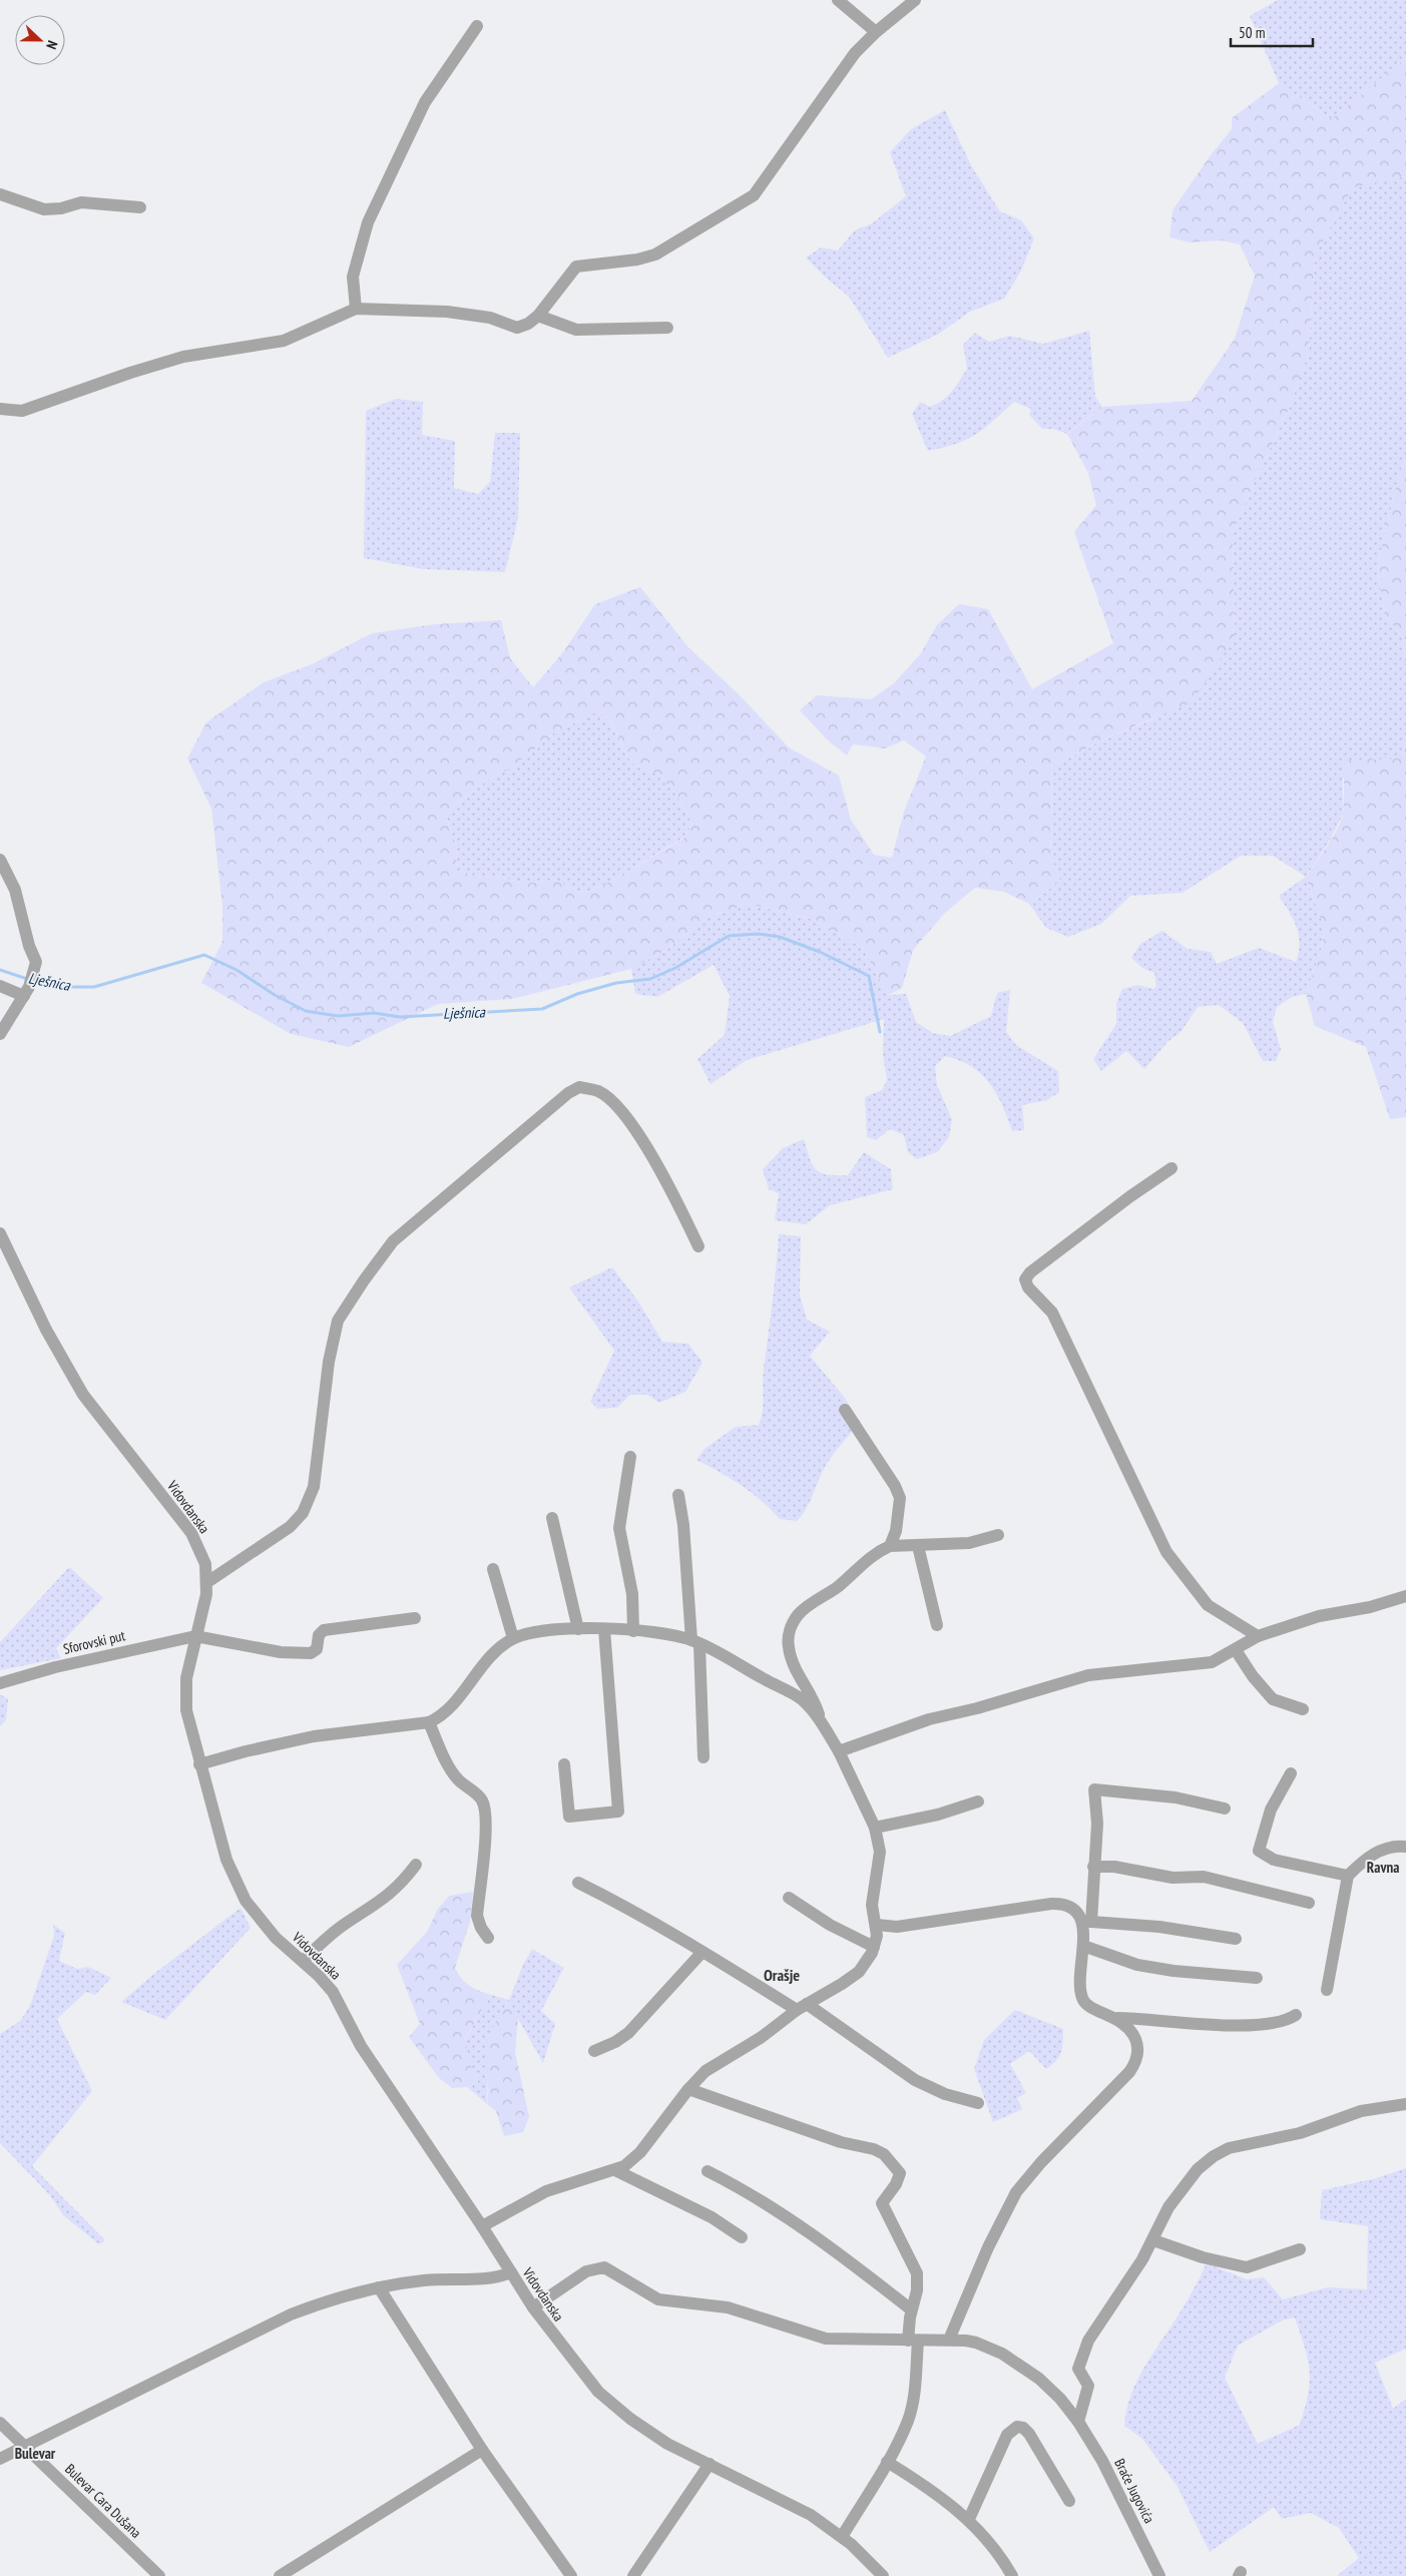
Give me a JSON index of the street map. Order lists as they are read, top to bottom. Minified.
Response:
{"streets":{"street":["Vidovdanska","Sforovski put","Braće Jugovića","Bulevar Cara Dušana"]},"crossings":[["Vidovdanska","Sforovski put"],["Vidovdanska","Braće Jugovića"]],"districts":["Ravna","Orašje","Bulevar"],"water":["Lješnica"],"scale_bar":"50 m","north":"right"}
